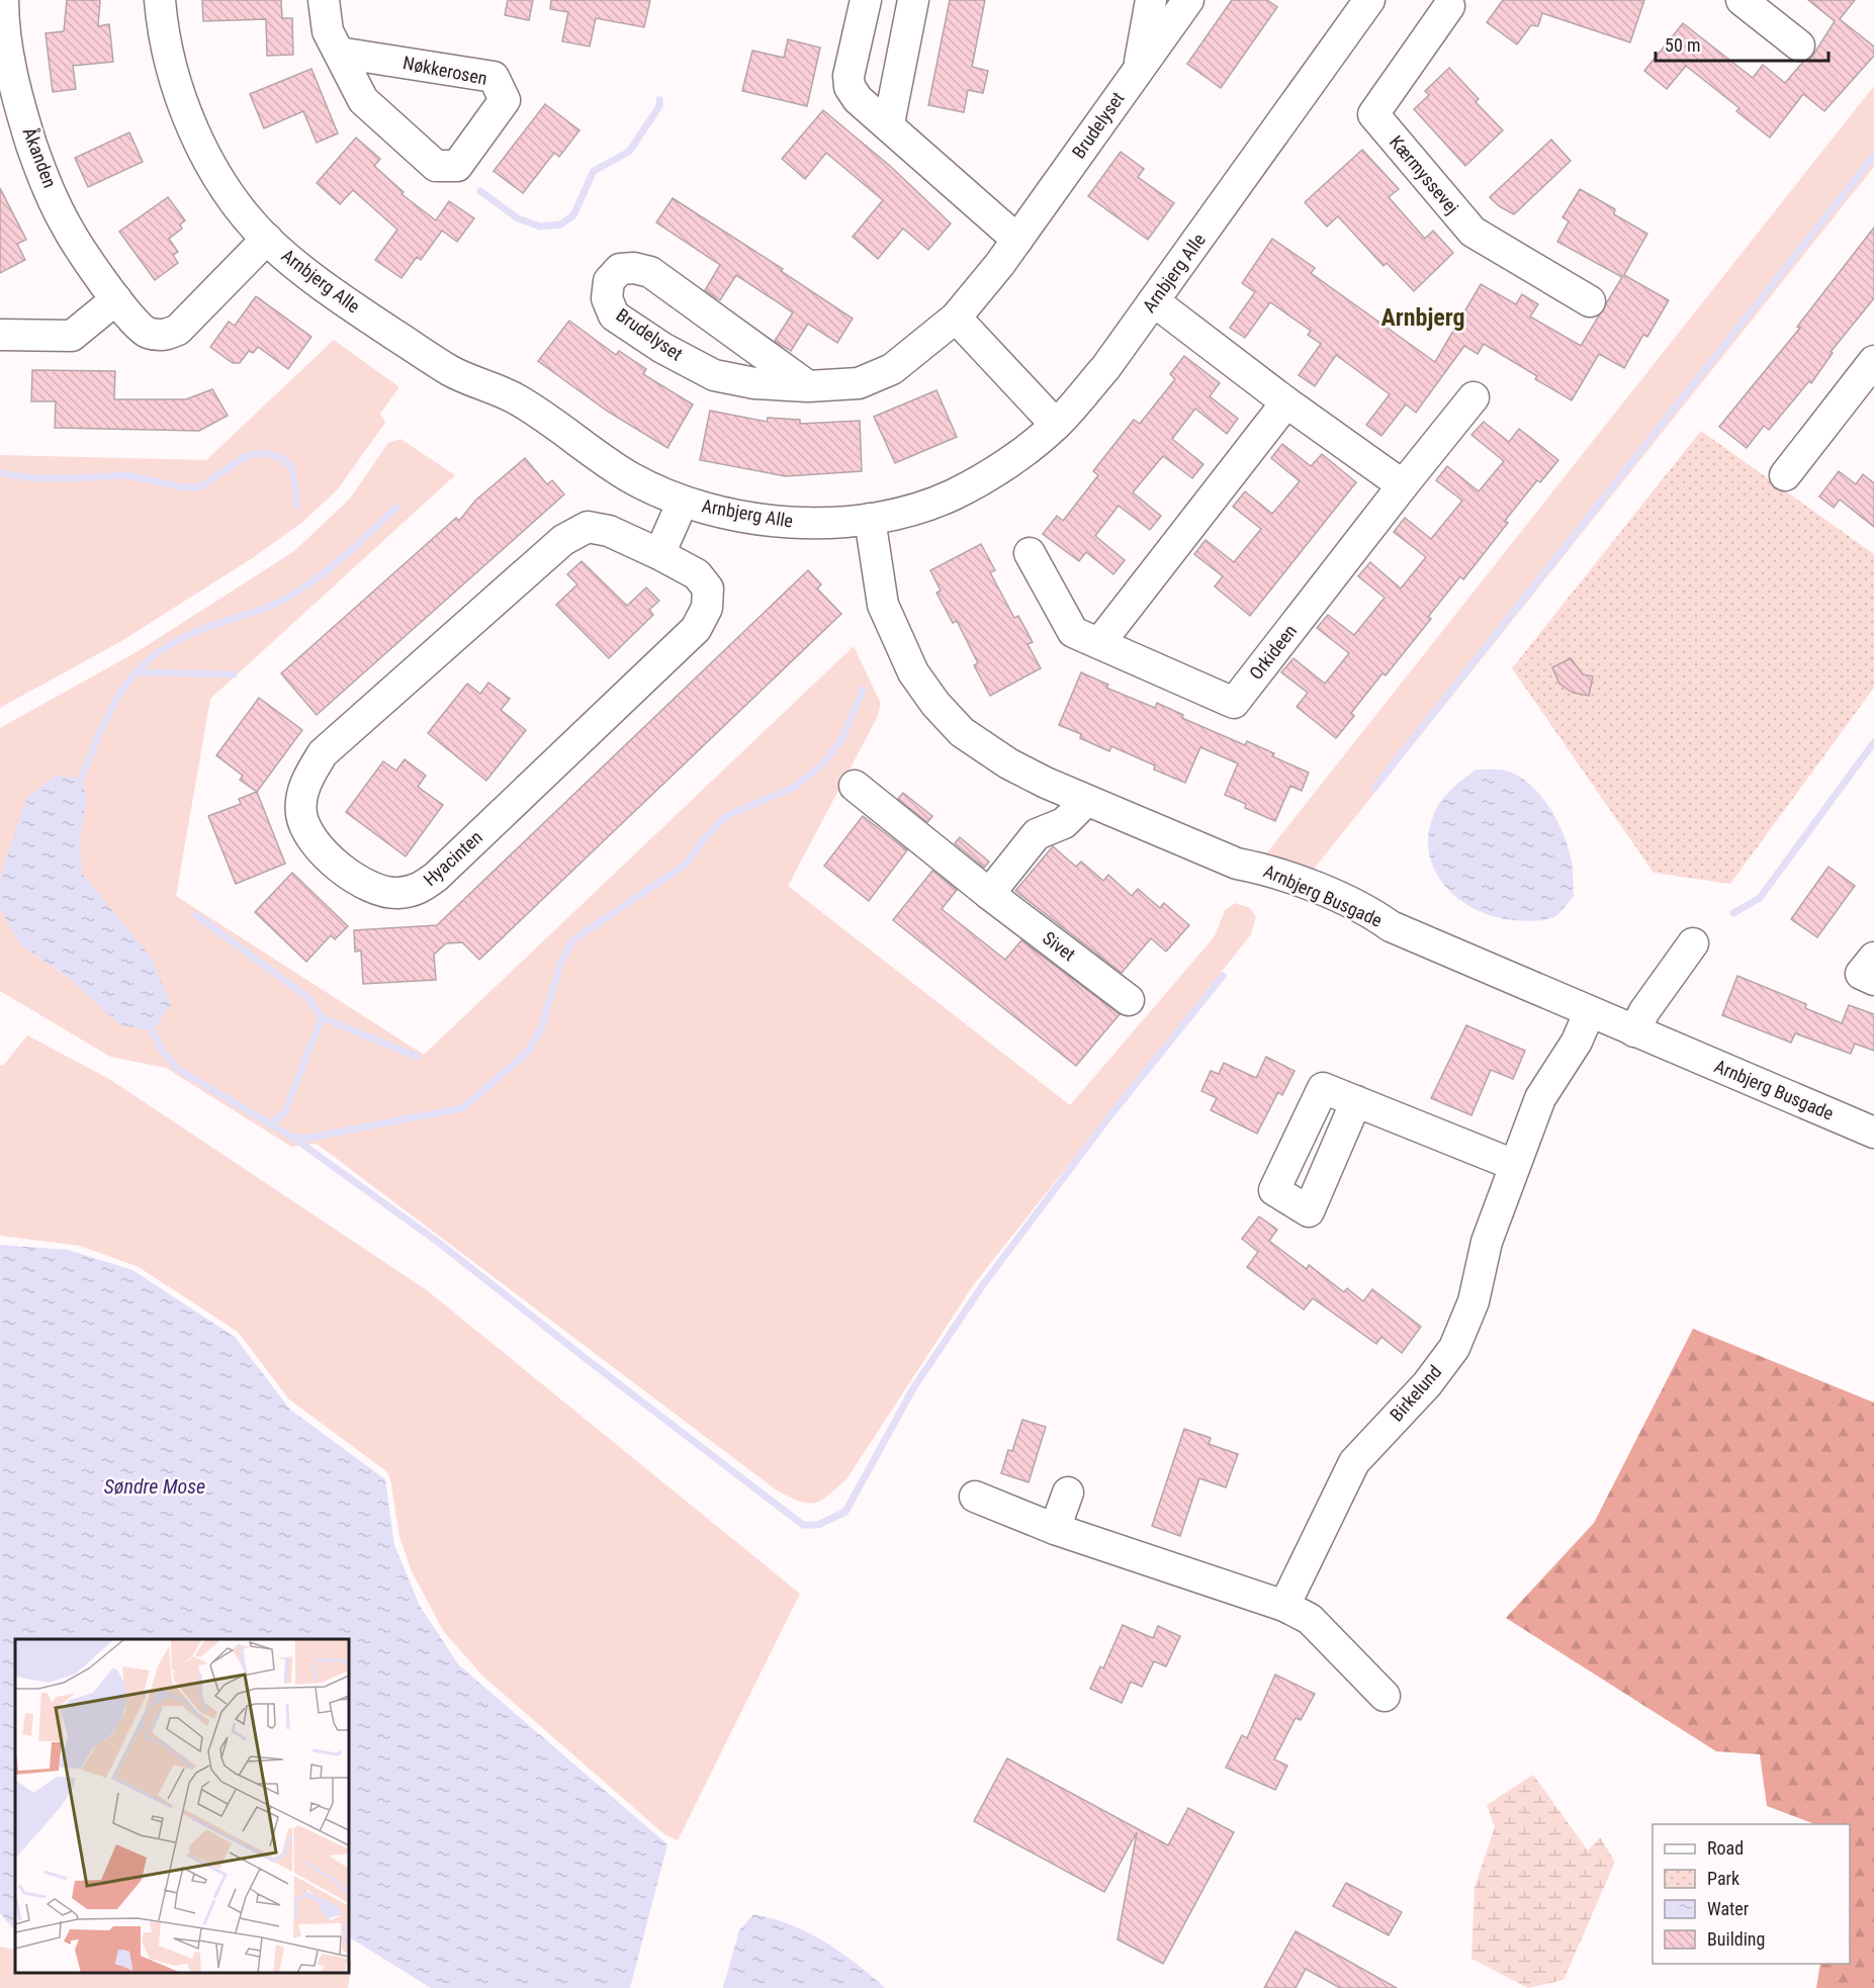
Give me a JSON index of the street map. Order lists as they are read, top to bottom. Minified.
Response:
{"streets":{"street":["Nøkkerosen","Brudelyset","Åkanden","Kærmyssevej","Arnbjerg Alle","Orkideen","Hyacinten","Arnbjerg Busgade","Sivet","Birkelund"]},"crossings":[["Åkanden","Arnbjerg Alle"],["Arnbjerg Alle","Arnbjerg Busgade"],["Arnbjerg Busgade","Birkelund"]],"districts":["Arnbjerg"],"water":["Søndre Mose"],"legend":["Road","Park","Water","Building"],"scale_bar":"50 m"}
